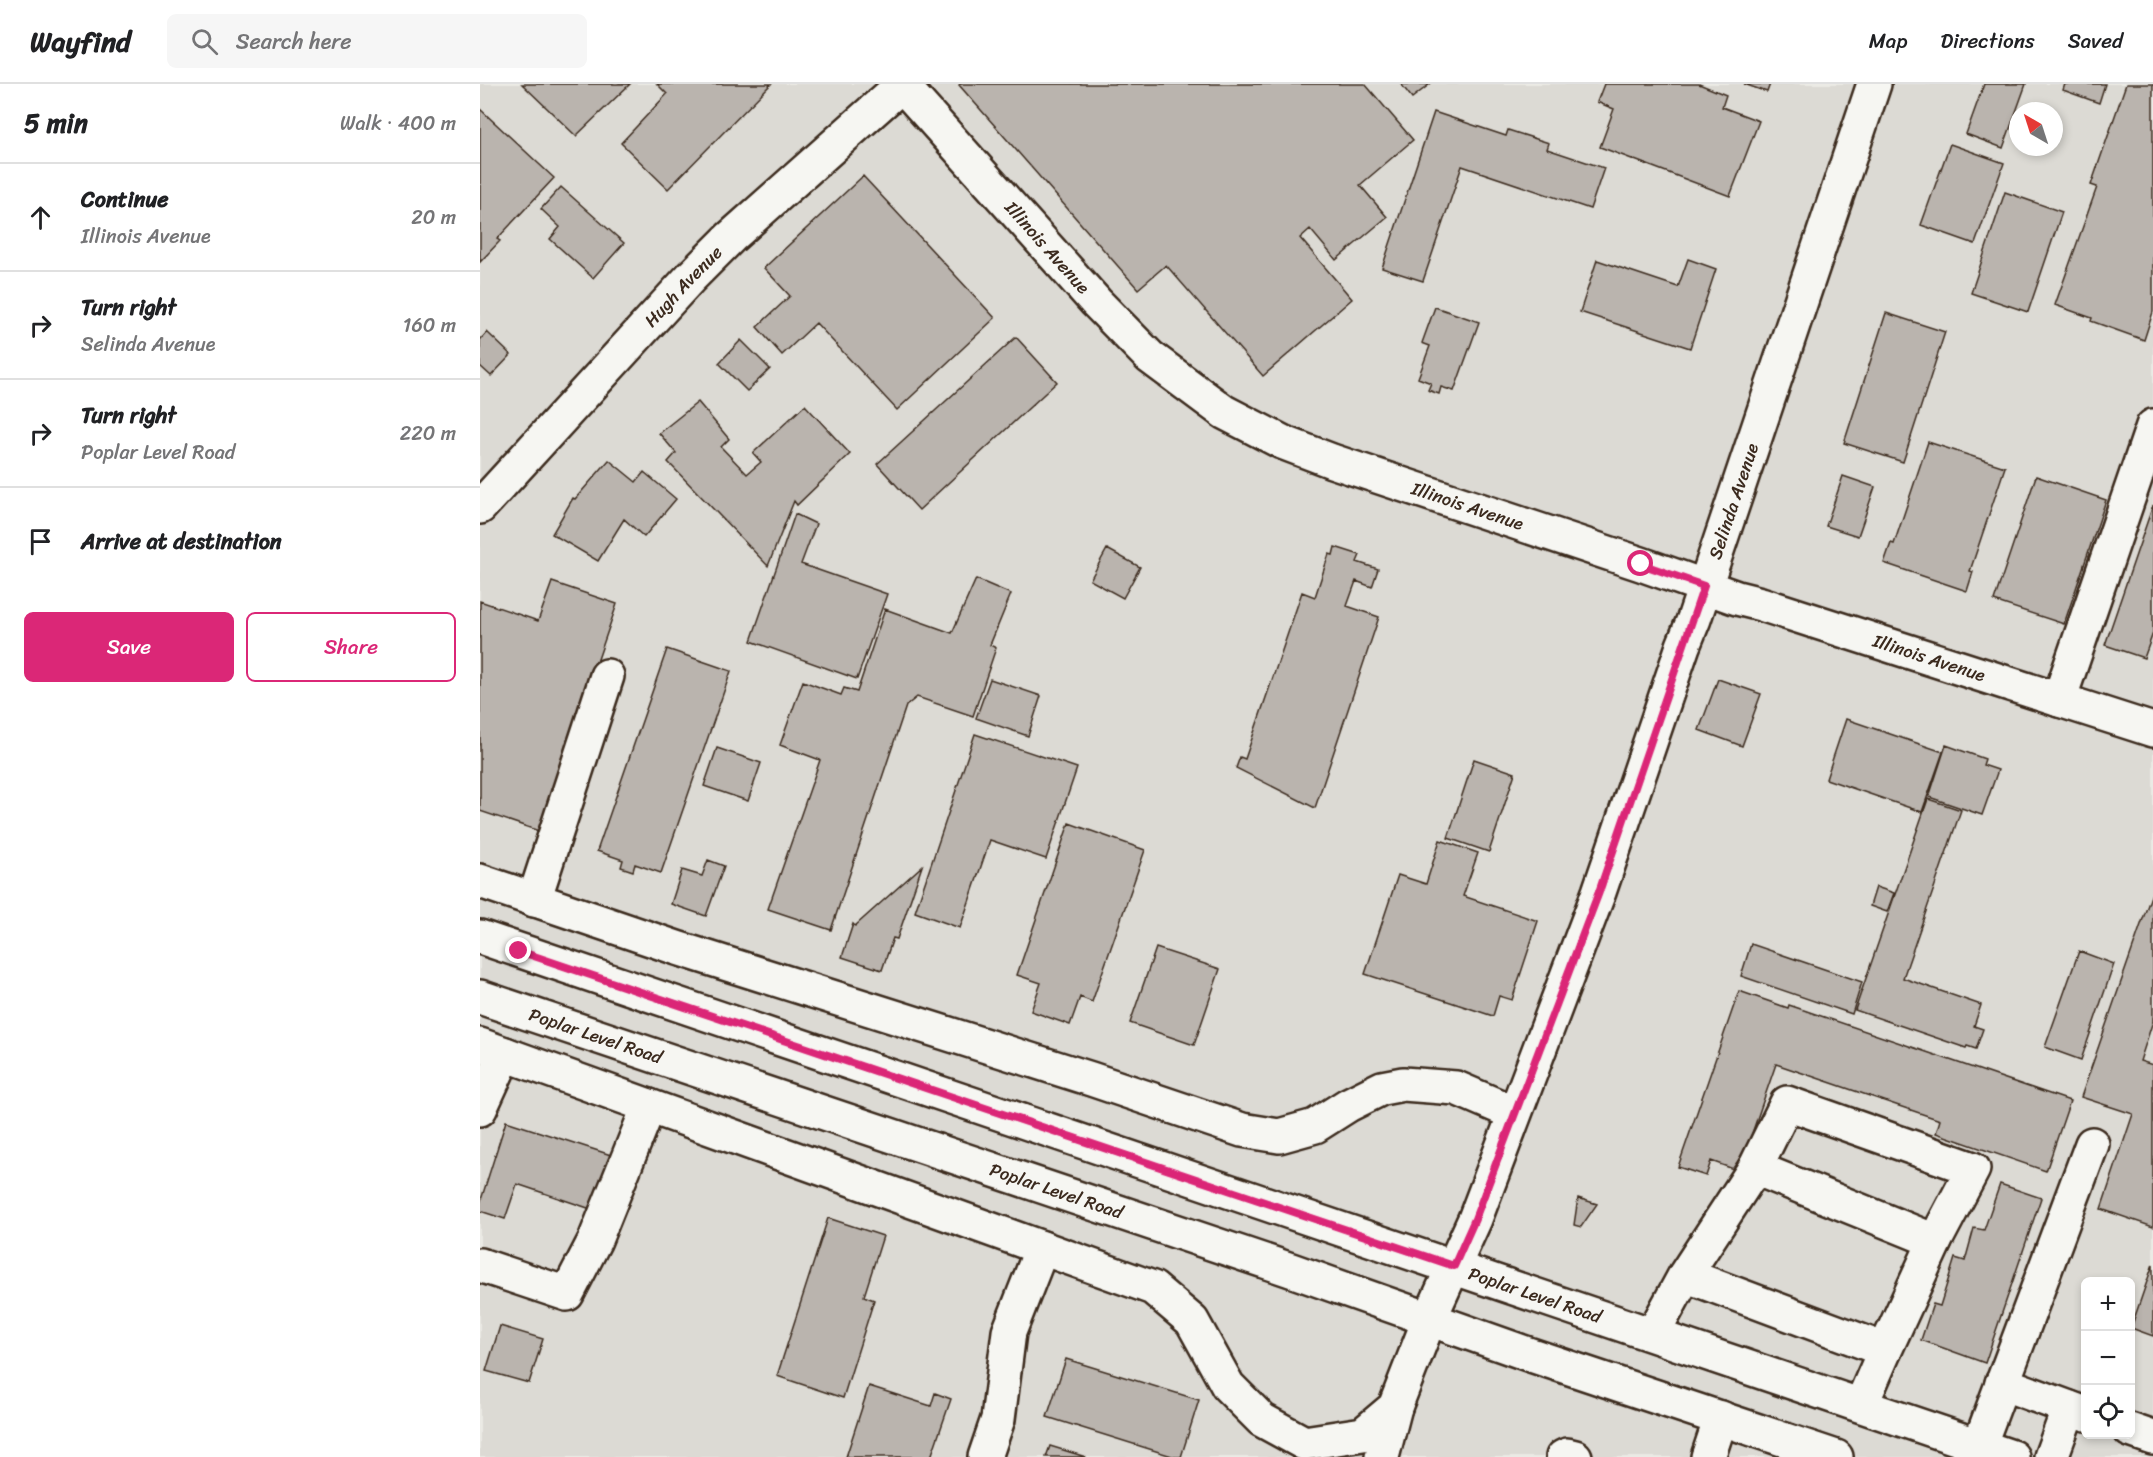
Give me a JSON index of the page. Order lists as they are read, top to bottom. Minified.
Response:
{"streets":{"street":["Illinois Avenue","Hugh Avenue","Selinda Avenue","Poplar Level Road"]},"crossings":[["Illinois Avenue","Hugh Avenue"],["Illinois Avenue","Selinda Avenue"],["Selinda Avenue","Poplar Level Road"]],"north":"top left","page":{"header":"Wayfind","search":"Search here","nav":["Map","Directions","Saved"],"heading":["5 min","Walk · 400 m"],"list":[["Continue","Illinois Avenue","20 m"],["Turn right","Selinda Avenue","160 m"],["Turn right","Poplar Level Road","220 m"],"Arrive at destination"],"buttons":["Save","Share"],"map_buttons":["+","−"]}}
